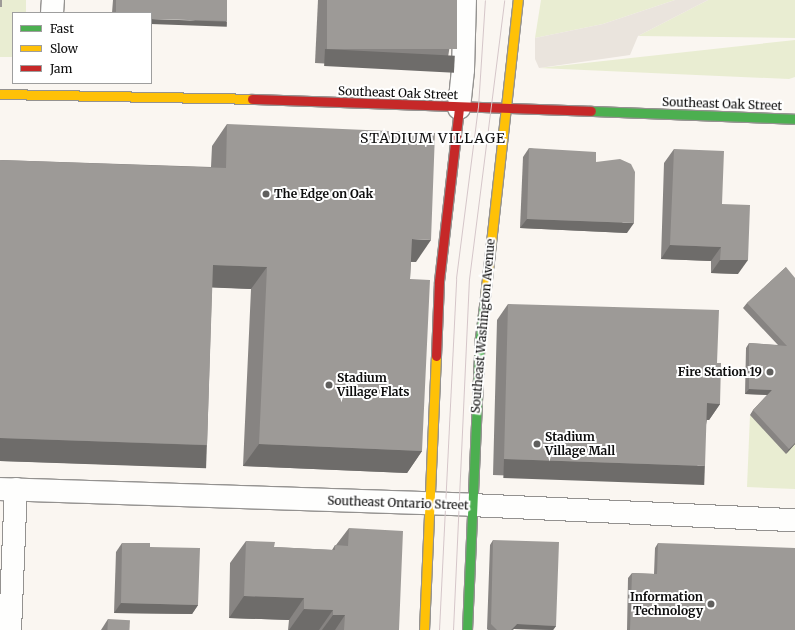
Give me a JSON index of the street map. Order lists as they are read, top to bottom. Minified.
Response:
{"streets":{"street":["Southeast Oak Street","Southeast Washington Avenue","Southeast Ontario Street"]},"crossings":[["Southeast Oak Street","Southeast Washington Avenue"],["Southeast Washington Avenue","Southeast Ontario Street"]],"districts":["STADIUM VILLAGE"],"places":["The Edge on Oak","Fire Station 19","Stadium Village Flats","Stadium Village Mall","Information Technology"],"legend":["Fast","Slow","Jam"]}
